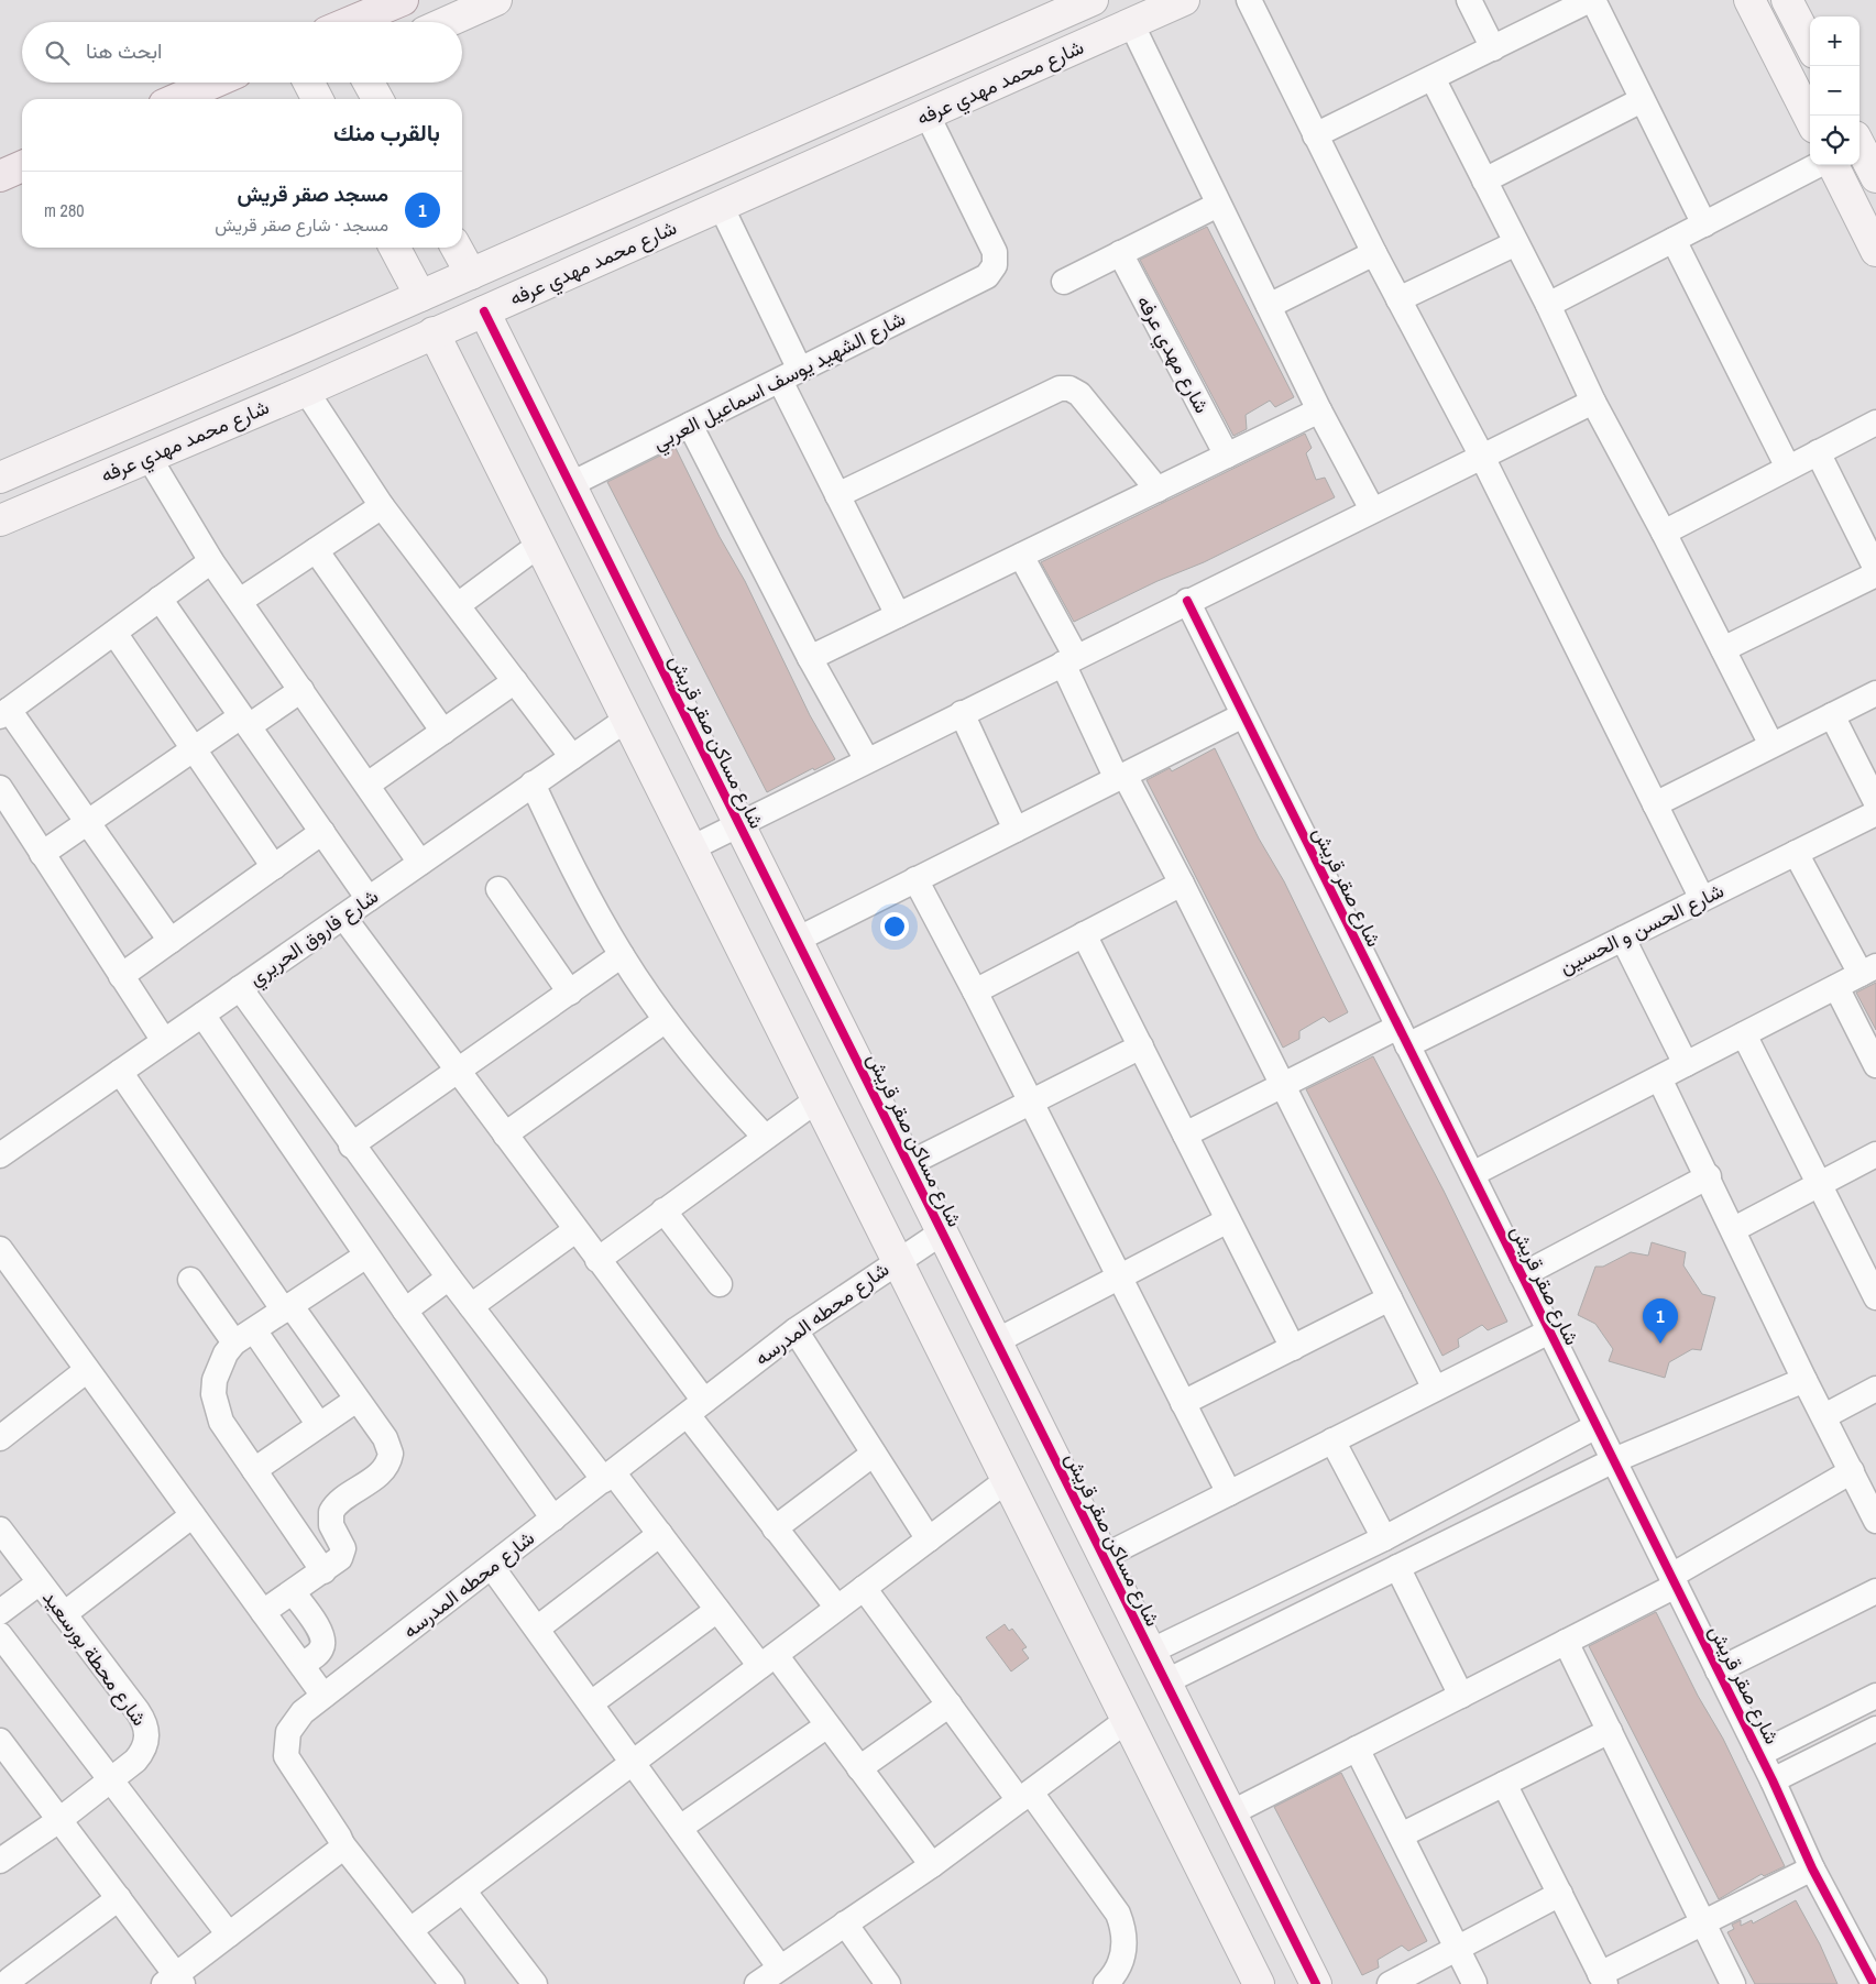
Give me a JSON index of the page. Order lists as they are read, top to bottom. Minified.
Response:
{"streets":{"street":["شارع محمد مهدي عرفه","شارع مهدي عرفه","شارع الشهيد يوسف اسماعيل العربي","شارع مساكن صقر قريش","شارع صقر قريش","شارع الحسن و الحسين","شارع فاروق الحريري","شارع محطه المدرسه","شارع محطة بورسعيد"]},"crossings":[["شارع محمد مهدي عرفه","شارع الشهيد يوسف اسماعيل العربي"],["شارع محمد مهدي عرفه","شارع مساكن صقر قريش"],["شارع الشهيد يوسف اسماعيل العربي","شارع مساكن صقر قريش"],["شارع مساكن صقر قريش","شارع محطه المدرسه"],["شارع صقر قريش","شارع الحسن و الحسين"]],"page":{"map_buttons":["+","−"],"search":"ابحث هنا","heading":"بالقرب منك","list":[{"mark":"1","name":"مسجد صقر قريش","note":"مسجد · شارع صقر قريش","value":"280 m"}],"pins":"1"}}
